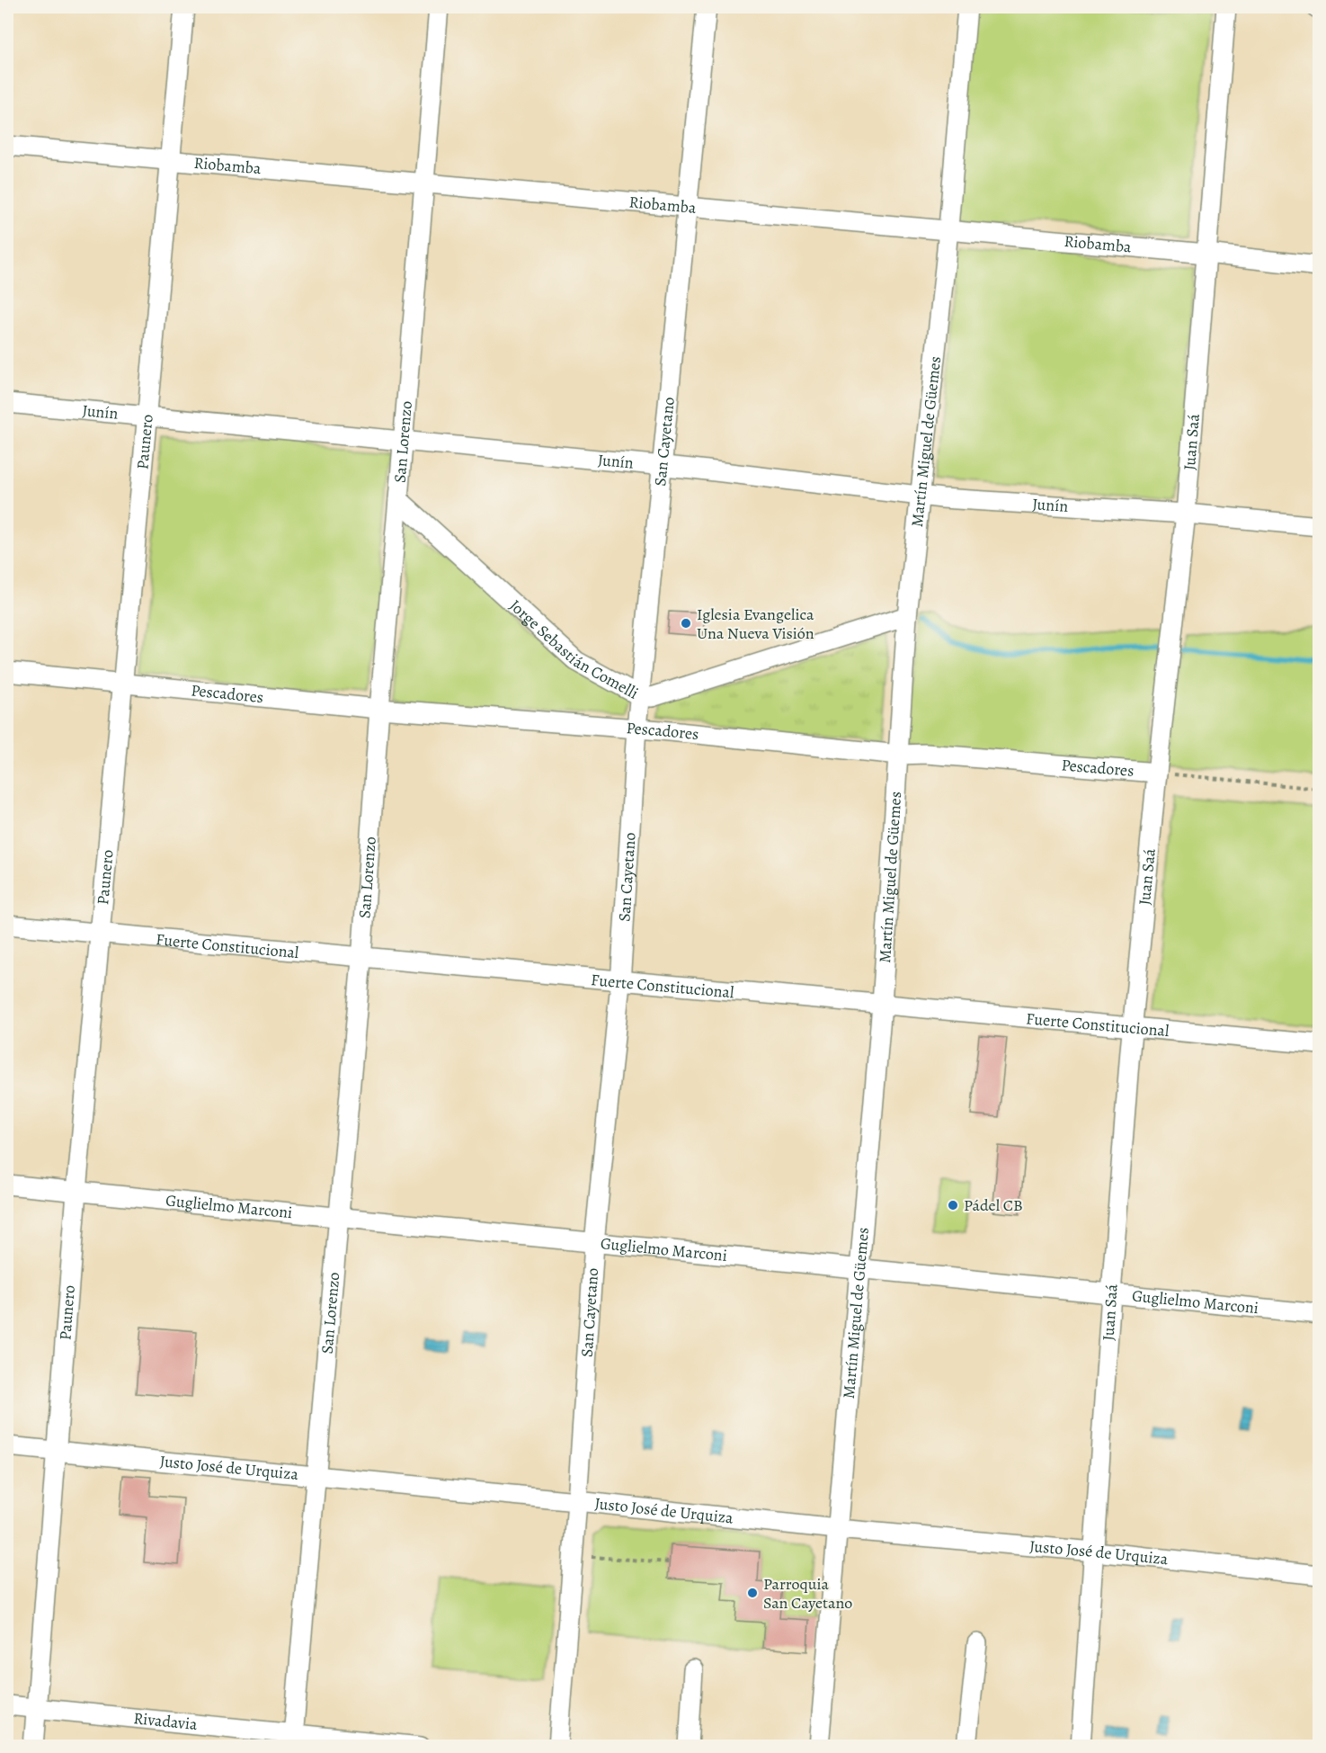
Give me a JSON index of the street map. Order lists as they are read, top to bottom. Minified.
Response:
{"streets":{"street":["Riobamba","Junín","Paunero","San Lorenzo","San Cayetano","Martín Miguel de Güemes","Juan Saá","Jorge Sebastián Comelli","Pescadores","Fuerte Constitucional","Guglielmo Marconi","Justo José de Urquiza","Rivadavia"]},"crossings":[["Riobamba","Paunero"],["Riobamba","San Lorenzo"],["Riobamba","San Cayetano"],["Riobamba","Martín Miguel de Güemes"],["Riobamba","Juan Saá"],["Junín","Paunero"],["Junín","San Lorenzo"],["Junín","San Cayetano"],["Junín","Martín Miguel de Güemes"],["Junín","Juan Saá"],["Paunero","Pescadores"],["Paunero","Fuerte Constitucional"],["Paunero","Guglielmo Marconi"],["Paunero","Justo José de Urquiza"],["Paunero","Rivadavia"],["San Lorenzo","Jorge Sebastián Comelli"],["San Lorenzo","Pescadores"],["San Lorenzo","Fuerte Constitucional"],["San Lorenzo","Guglielmo Marconi"],["San Lorenzo","Justo José de Urquiza"],["San Lorenzo","Rivadavia"],["San Cayetano","Jorge Sebastián Comelli"],["San Cayetano","Pescadores"],["San Cayetano","Fuerte Constitucional"],["San Cayetano","Guglielmo Marconi"],["San Cayetano","Justo José de Urquiza"],["Martín Miguel de Güemes","Jorge Sebastián Comelli"],["Martín Miguel de Güemes","Pescadores"],["Martín Miguel de Güemes","Fuerte Constitucional"],["Martín Miguel de Güemes","Guglielmo Marconi"],["Martín Miguel de Güemes","Justo José de Urquiza"],["Juan Saá","Pescadores"],["Juan Saá","Fuerte Constitucional"],["Juan Saá","Guglielmo Marconi"],["Juan Saá","Justo José de Urquiza"]],"places":["Iglesia Evangelica Una Nueva Visión","Pádel CB","Parroquia San Cayetano"]}
